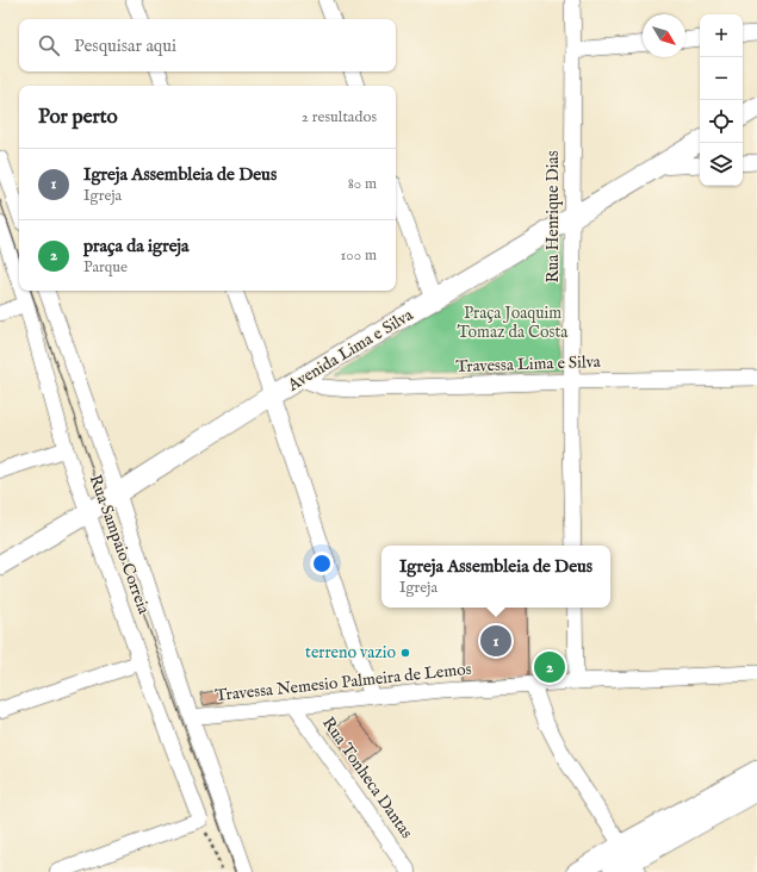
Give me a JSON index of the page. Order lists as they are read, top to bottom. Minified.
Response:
{"streets":{"main road":["Avenida Lima e Silva"],"street":["Rua Henrique Dias","Travessa Lima e Silva","Rua Sampaio Correia","Travessa Nemesio Palmeira de Lemos","Rua Tonheca Dantas"]},"crossings":[["Rua Henrique Dias","Avenida Lima e Silva"],["Rua Henrique Dias","Travessa Lima e Silva"],["Avenida Lima e Silva","Travessa Lima e Silva"],["Avenida Lima e Silva","Rua Sampaio Correia"],["Rua Sampaio Correia","Travessa Nemesio Palmeira de Lemos"],["Travessa Nemesio Palmeira de Lemos","Rua Tonheca Dantas"]],"parks":["Praça Joaquim Tomaz da Costa"],"places":["terreno vazio"],"north":"bottom right","page":{"map_buttons":["+","−"],"search":"Pesquisar aqui","heading":["Por perto","2 resultados"],"list":[{"mark":"1","name":"Igreja Assembleia de Deus","note":"Igreja","value":"80 m"},{"mark":"2","name":"praça da igreja","note":"Parque","value":"100 m"}],"popup":["Igreja Assembleia de Deus","Igreja"],"pins":["1","2"]}}
